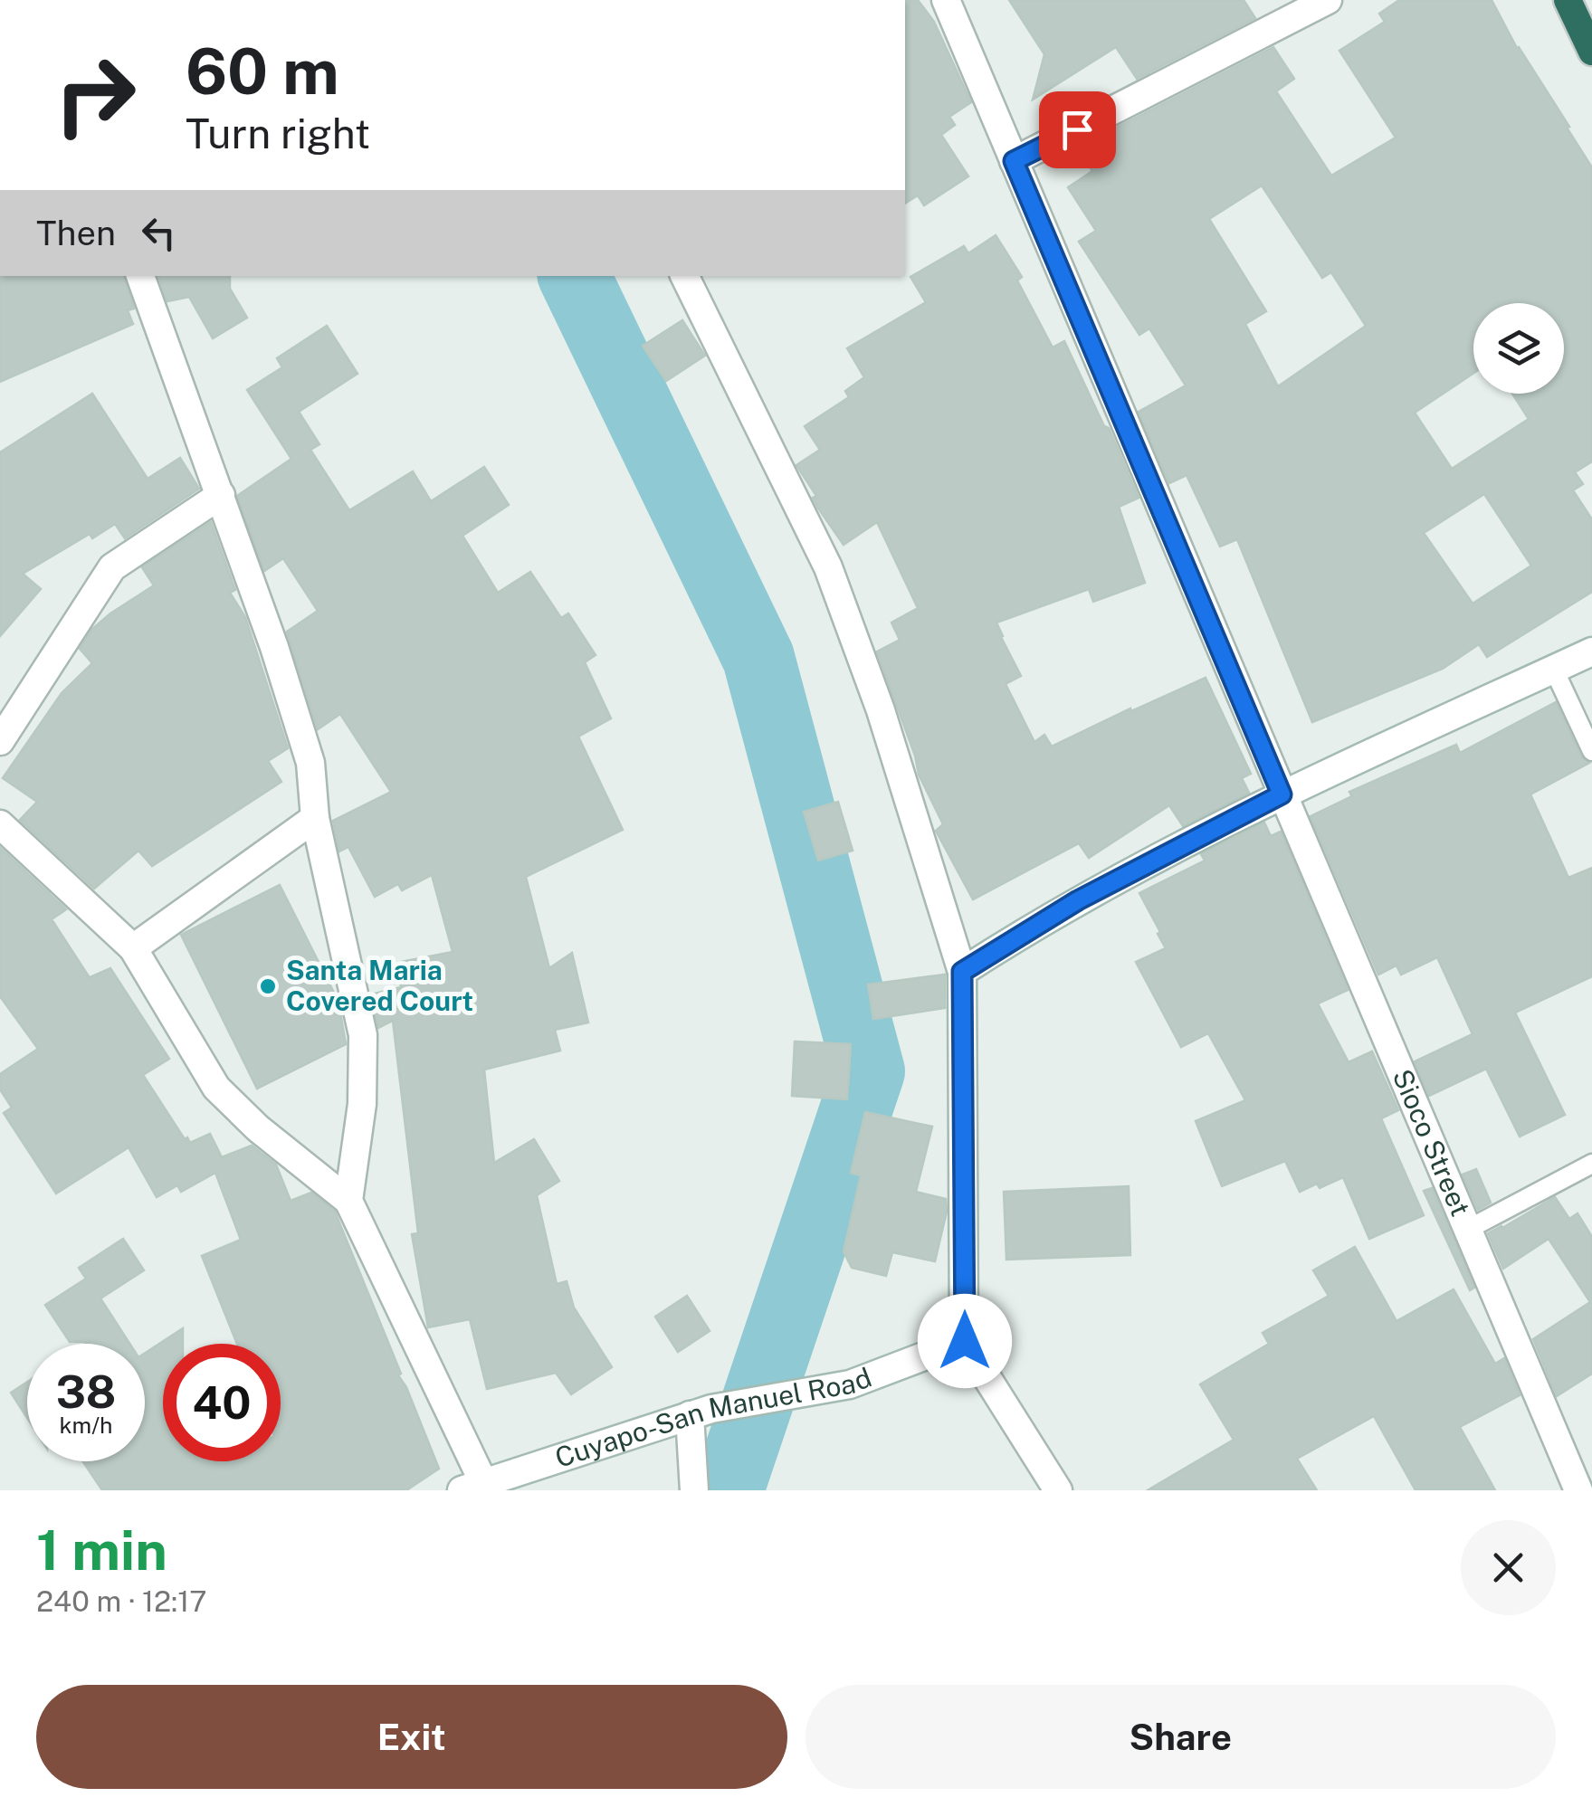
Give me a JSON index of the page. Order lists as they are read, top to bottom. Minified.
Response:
{"streets":{"street":["Sioco Street","Cuyapo-San Manuel Road"]},"places":["Santa Maria Covered Court"],"page":{"turn":["60 m","Turn right"],"then":"Then","speed":"38 km/h","limit":"40","heading":["1 min","240 m · 12:17"],"buttons":["Exit","Share"]}}
